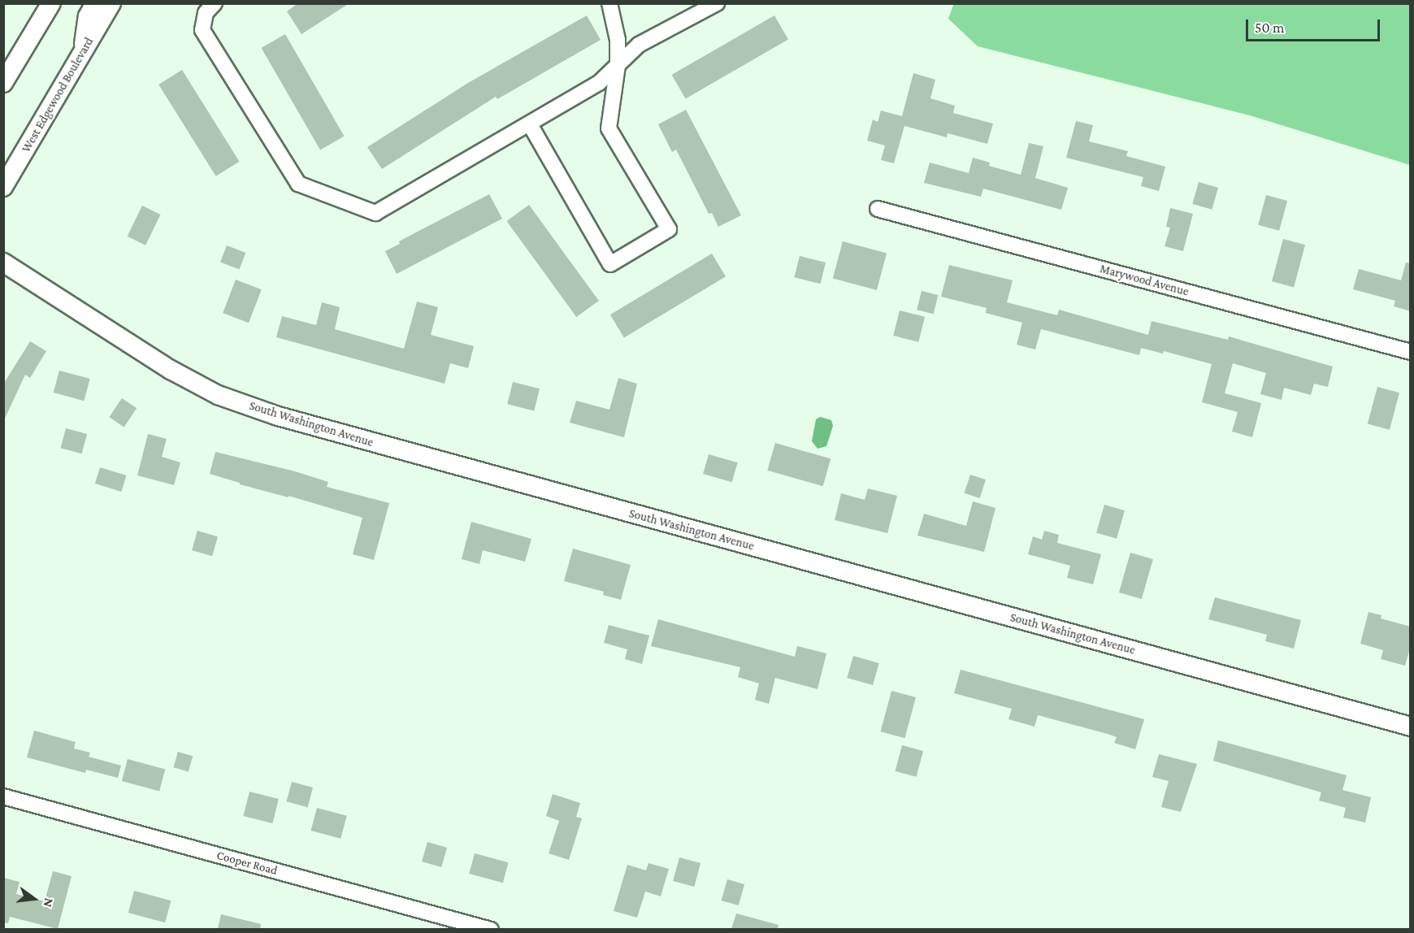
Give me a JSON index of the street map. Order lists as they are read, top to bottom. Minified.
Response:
{"streets":{"street":["West Edgewood Boulevard","Marywood Avenue","South Washington Avenue","Cooper Road"]},"scale_bar":"50 m","north":"right"}
